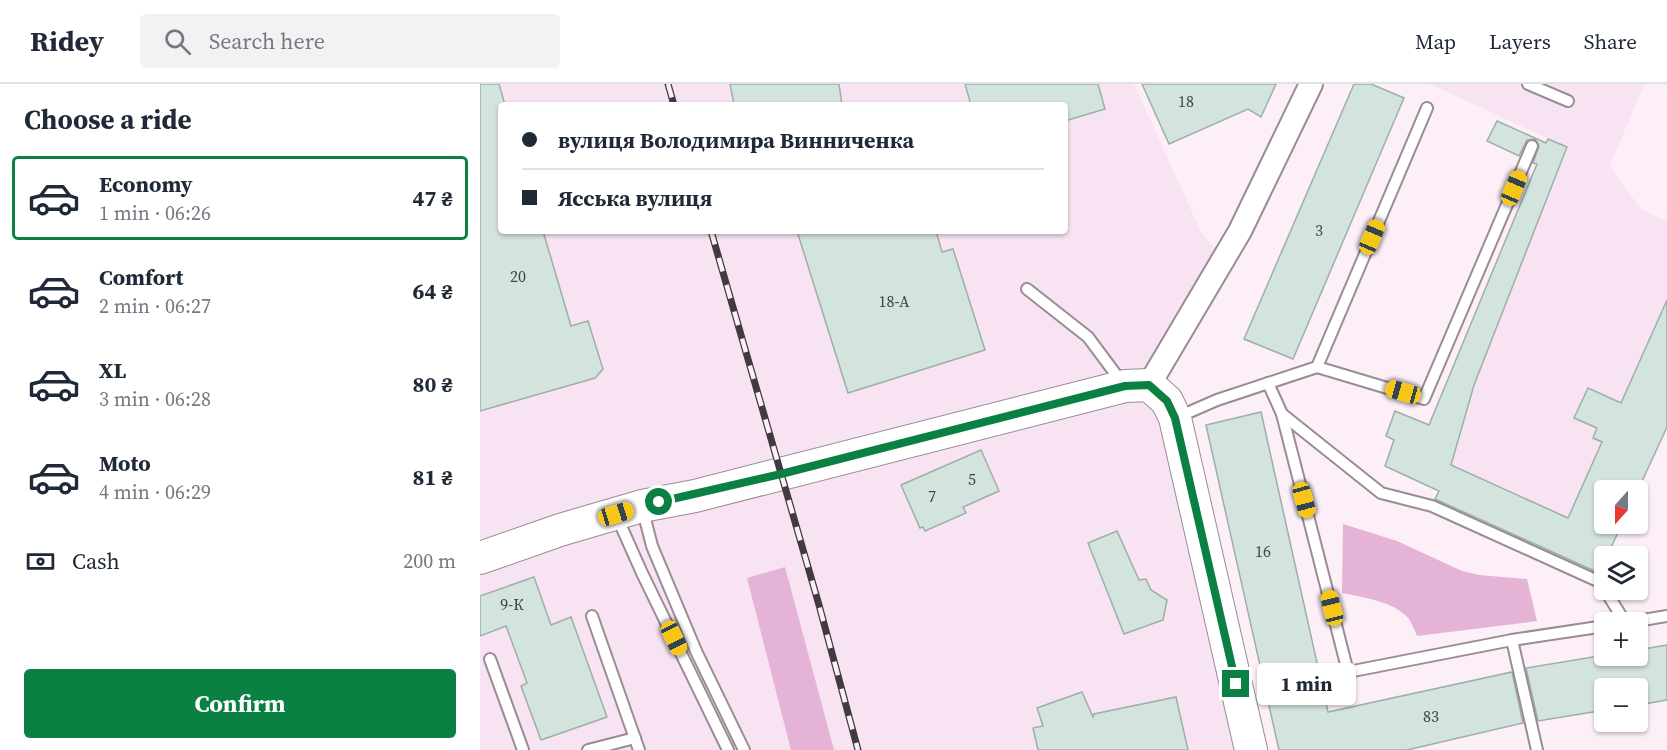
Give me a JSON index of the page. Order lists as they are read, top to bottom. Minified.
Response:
{"house_numbers":["18","3","20","18-А","5","7","16","9-К","83"],"north":"bottom","page":{"header":"Ridey","search":"Search here","nav":["Map","Layers","Share"],"heading":"Choose a ride","banner":["вулиця Володимира Винниченка","Ясська вулиця"],"list":[{"name":"Economy","note":"1 min · 06:26","value":"47 ₴"},{"name":"Comfort","note":"2 min · 06:27","value":"64 ₴"},{"name":"XL","note":"3 min · 06:28","value":"80 ₴"},{"name":"Moto","note":"4 min · 06:29","value":"81 ₴"}],"map_buttons":["+","−"],"pay":["Cash","200 m"],"buttons":"Confirm","bubble":"1 min"}}
